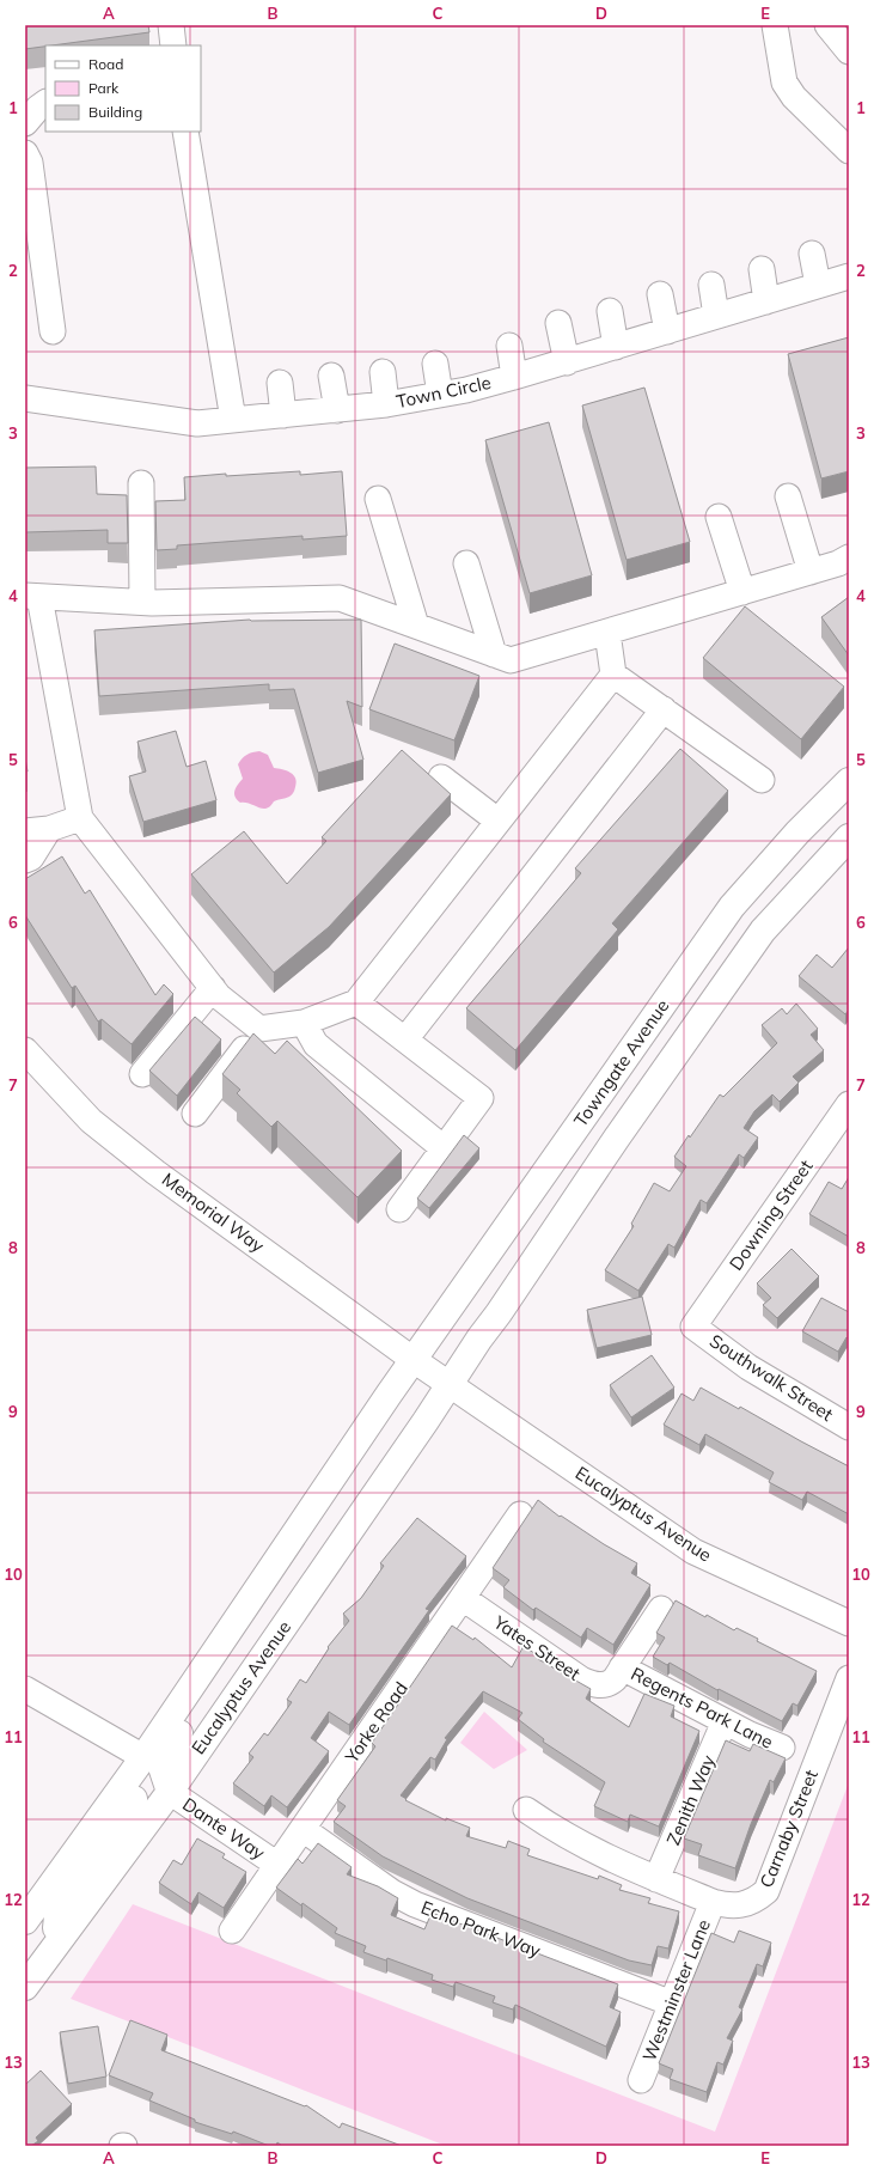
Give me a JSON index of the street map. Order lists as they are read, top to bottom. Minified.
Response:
{"streets":{"main road":["Towngate Avenue","Eucalyptus Avenue"],"street":["Town Circle","Memorial Way","Downing Street","Southwalk Street","Yates Street","Regents Park Lane","Yorke Road","Zenith Way","Dante Way","Carnaby Street","Echo Park Way","Westminster Lane"]},"crossings":[["Towngate Avenue","Memorial Way"],["Towngate Avenue","Eucalyptus Avenue"],["Memorial Way","Eucalyptus Avenue"],["Downing Street","Southwalk Street"],["Eucalyptus Avenue","Dante Way"],["Yates Street","Regents Park Lane"],["Yates Street","Yorke Road"],["Regents Park Lane","Zenith Way"],["Yorke Road","Dante Way"],["Yorke Road","Echo Park Way"],["Zenith Way","Carnaby Street"],["Carnaby Street","Westminster Lane"],["Echo Park Way","Westminster Lane"]],"legend":["Road","Park","Building"],"grid":{"columns":["A","B","C","D","E"],"rows":["1","2","3","4","5","6","7","8","9","10","11","12","13"]}}
